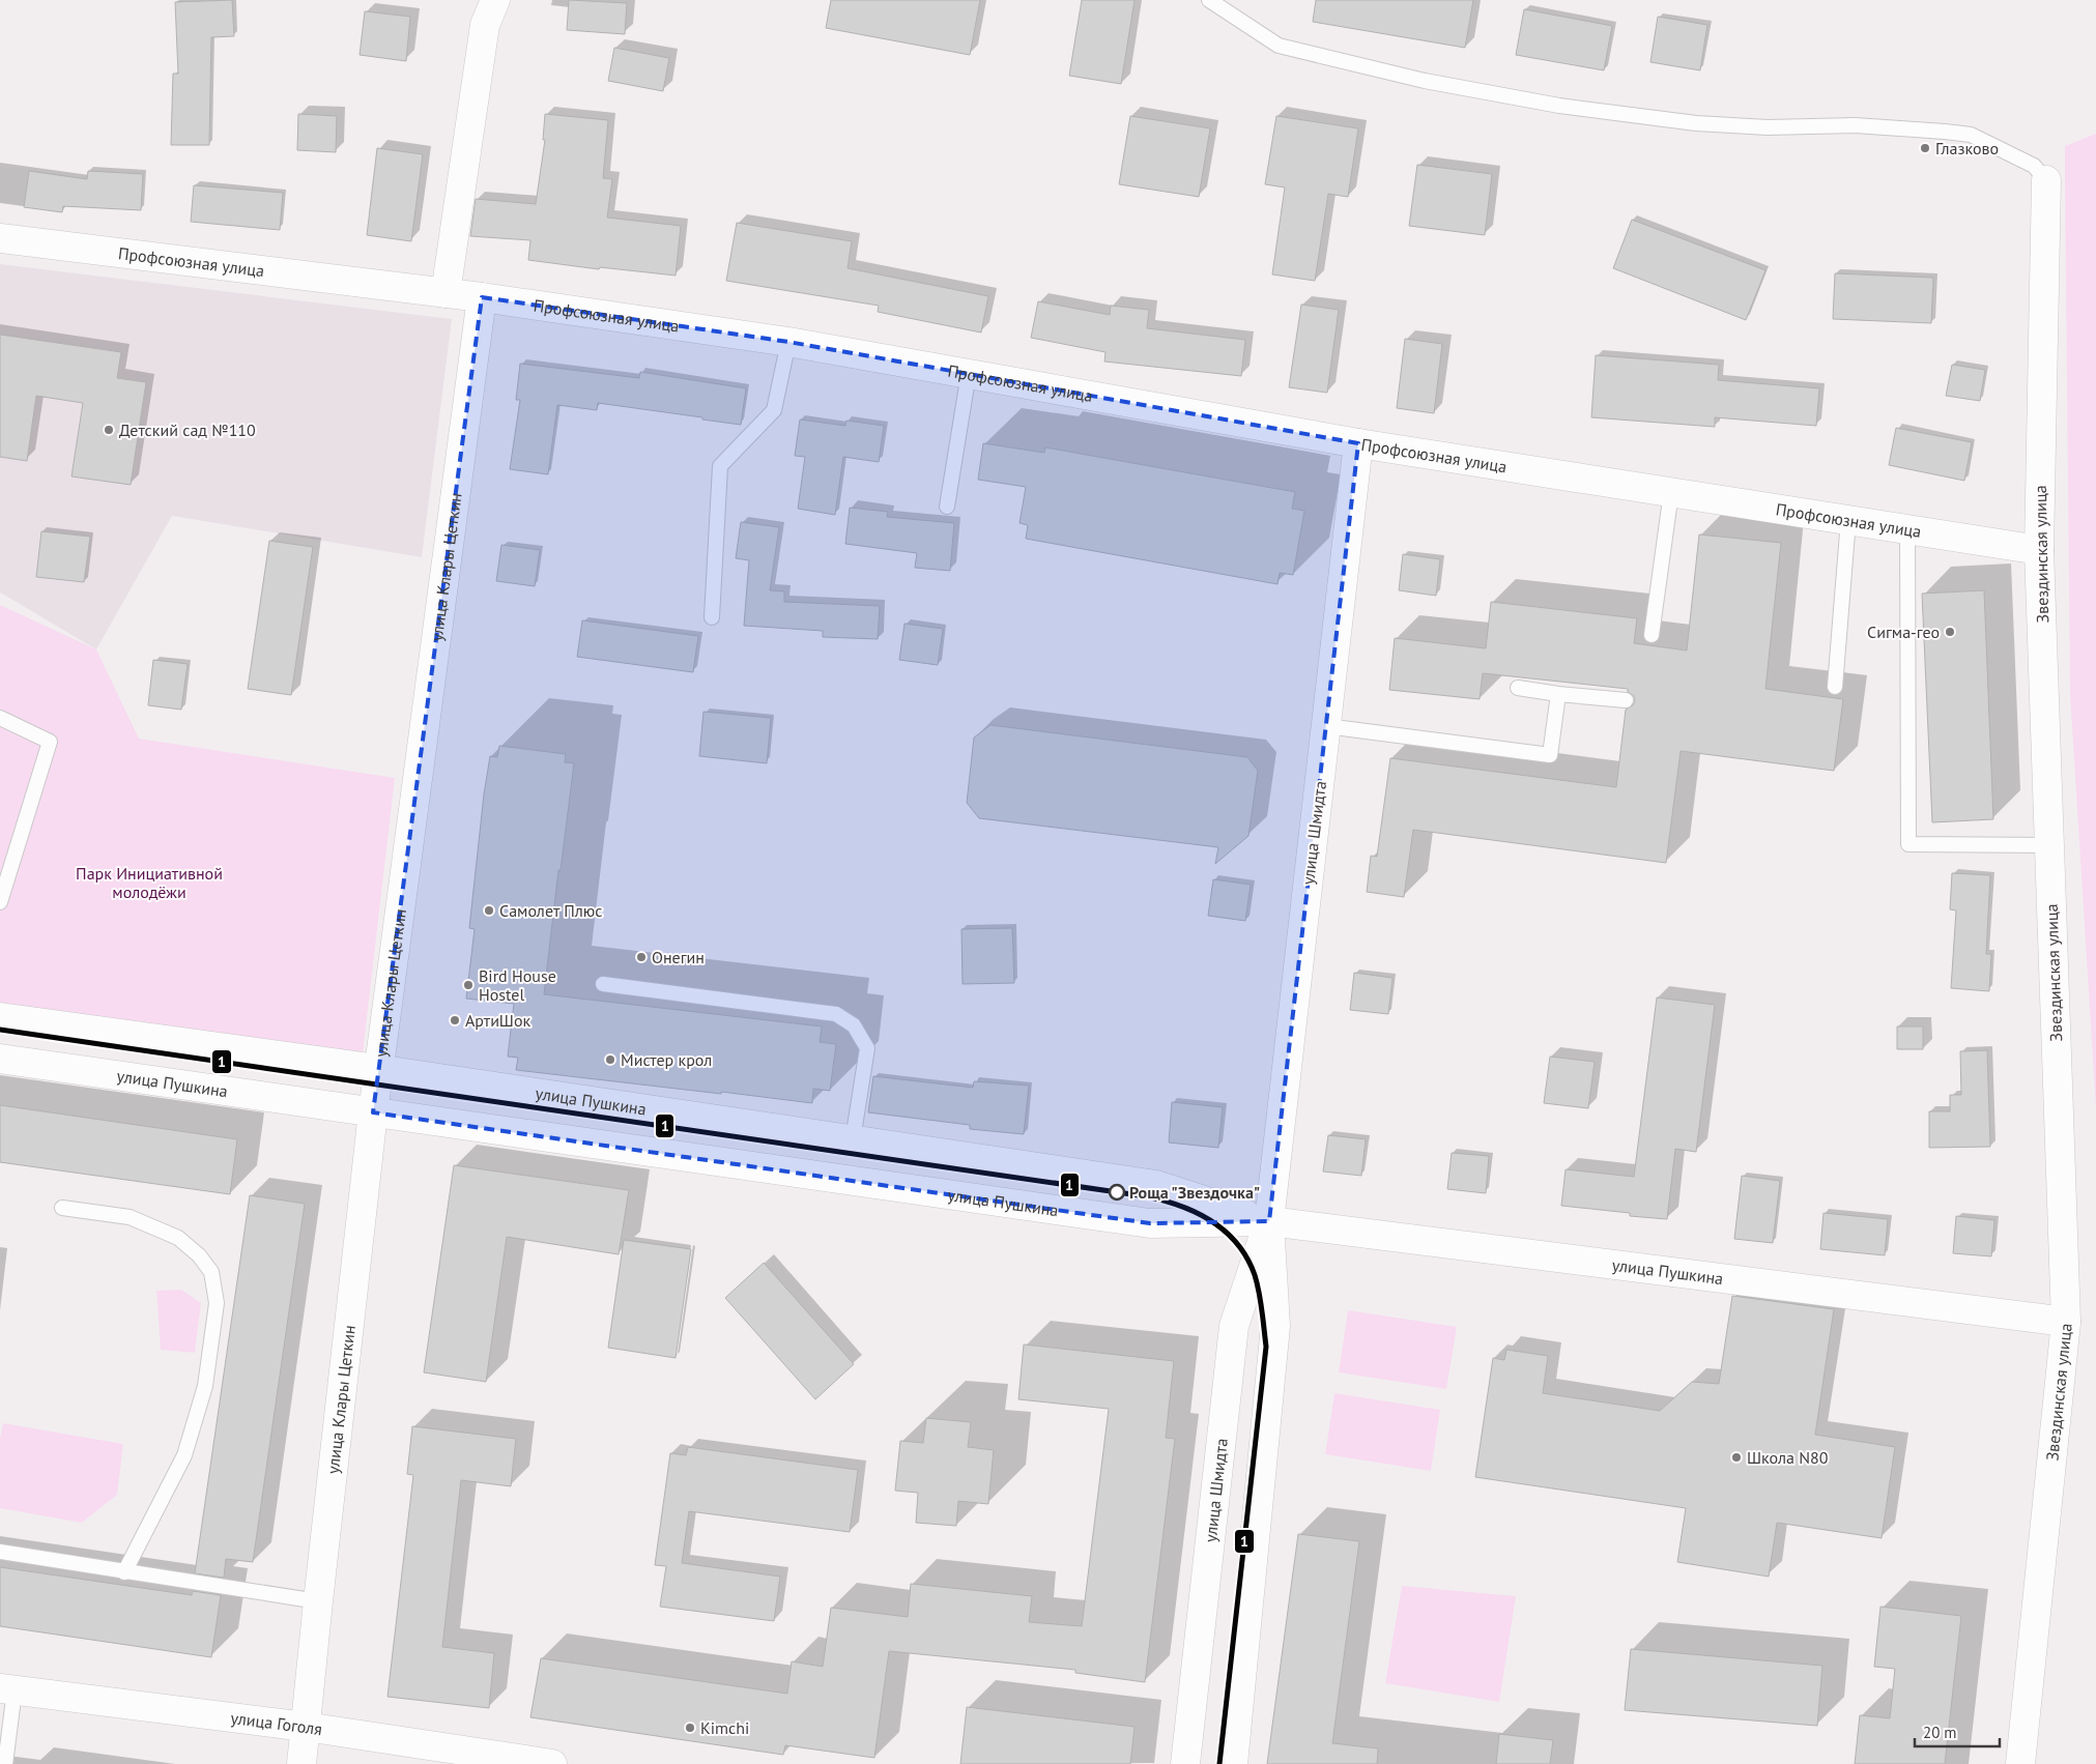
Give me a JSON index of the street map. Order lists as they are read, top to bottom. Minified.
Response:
{"streets":{"street":["Профсоюзная улица","Звездинская улица","улица Клары Цеткин","улица Шмидта","улица Пушкина","улица Гоголя"]},"crossings":[["Профсоюзная улица","Звездинская улица"],["Профсоюзная улица","улица Клары Цеткин"],["Профсоюзная улица","улица Шмидта"],["Звездинская улица","улица Пушкина"],["улица Клары Цеткин","улица Пушкина"],["улица Клары Цеткин","улица Гоголя"],["улица Шмидта","улица Пушкина"]],"parks":["Парк Инициативной молодёжи"],"places":["Глазково","Детский сад №110","Сигма-гео","Самолет Плюс","Онегин","Bird House Hostel","АртиШок","Мистер крол","Роща \"Звездочка\"","Школа N80","Kimchi"],"lines":["transit line 1"],"scale_bar":"20 m"}
